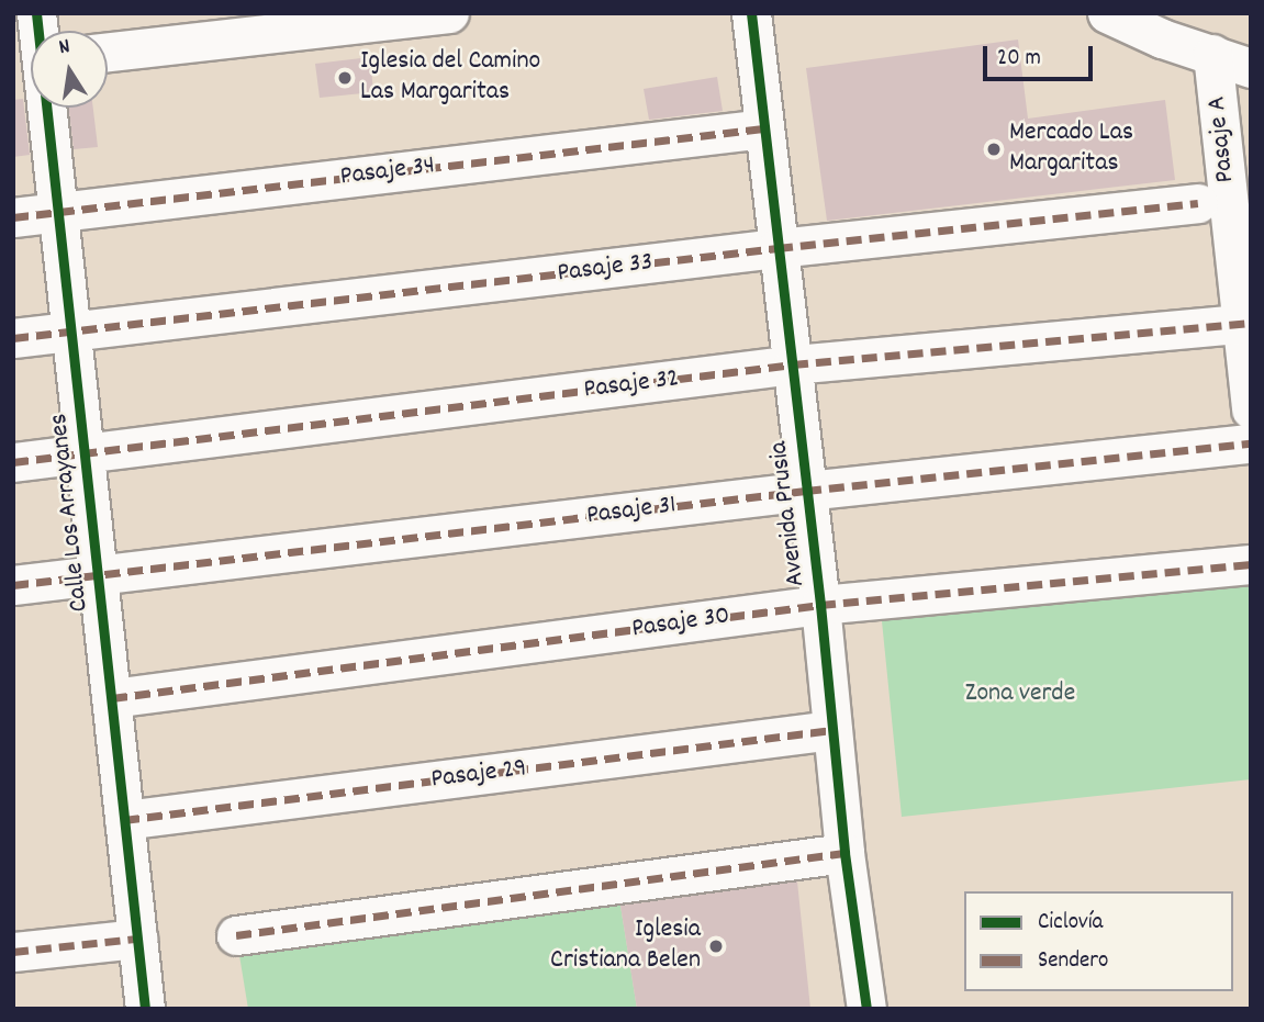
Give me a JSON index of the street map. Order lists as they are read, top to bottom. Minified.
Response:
{"streets":{"street":["Pasaje A","Pasaje 34","Pasaje 33","Pasaje 32","Pasaje 31","Calle Los Arrayanes","Avenida Prusia","Pasaje 30","Pasaje 29"]},"crossings":[["Pasaje A","Pasaje 32"],["Pasaje 34","Calle Los Arrayanes"],["Pasaje 34","Avenida Prusia"],["Pasaje 33","Calle Los Arrayanes"],["Pasaje 33","Avenida Prusia"],["Pasaje 32","Calle Los Arrayanes"],["Pasaje 32","Avenida Prusia"],["Pasaje 31","Calle Los Arrayanes"],["Pasaje 31","Avenida Prusia"],["Calle Los Arrayanes","Pasaje 30"],["Calle Los Arrayanes","Pasaje 29"],["Avenida Prusia","Pasaje 30"],["Avenida Prusia","Pasaje 29"]],"parks":["Zona verde"],"places":["Iglesia del Camino Las Margaritas","Mercado Las Margaritas","Iglesia Cristiana Belen"],"legend":["Ciclovía","Sendero"],"scale_bar":"20 m","north":"top"}
